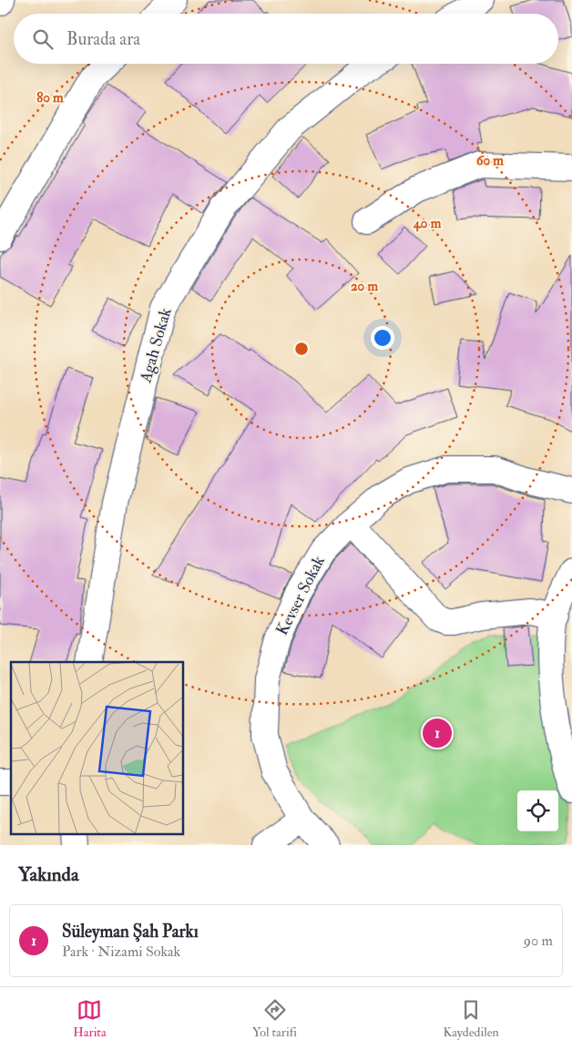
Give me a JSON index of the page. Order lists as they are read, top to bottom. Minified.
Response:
{"streets":{"street":["Agah Sokak","Kevser Sokak"]},"page":{"search":"Burada ara","pins":"1","heading":"Yakında","list":[{"mark":"1","name":"Süleyman Şah Parkı","note":"Park · Nizami Sokak","value":"90 m"}],"nav":["Harita","Yol tarifi","Kaydedilen"]},"rings":["80 m","60 m","40 m","20 m"]}
